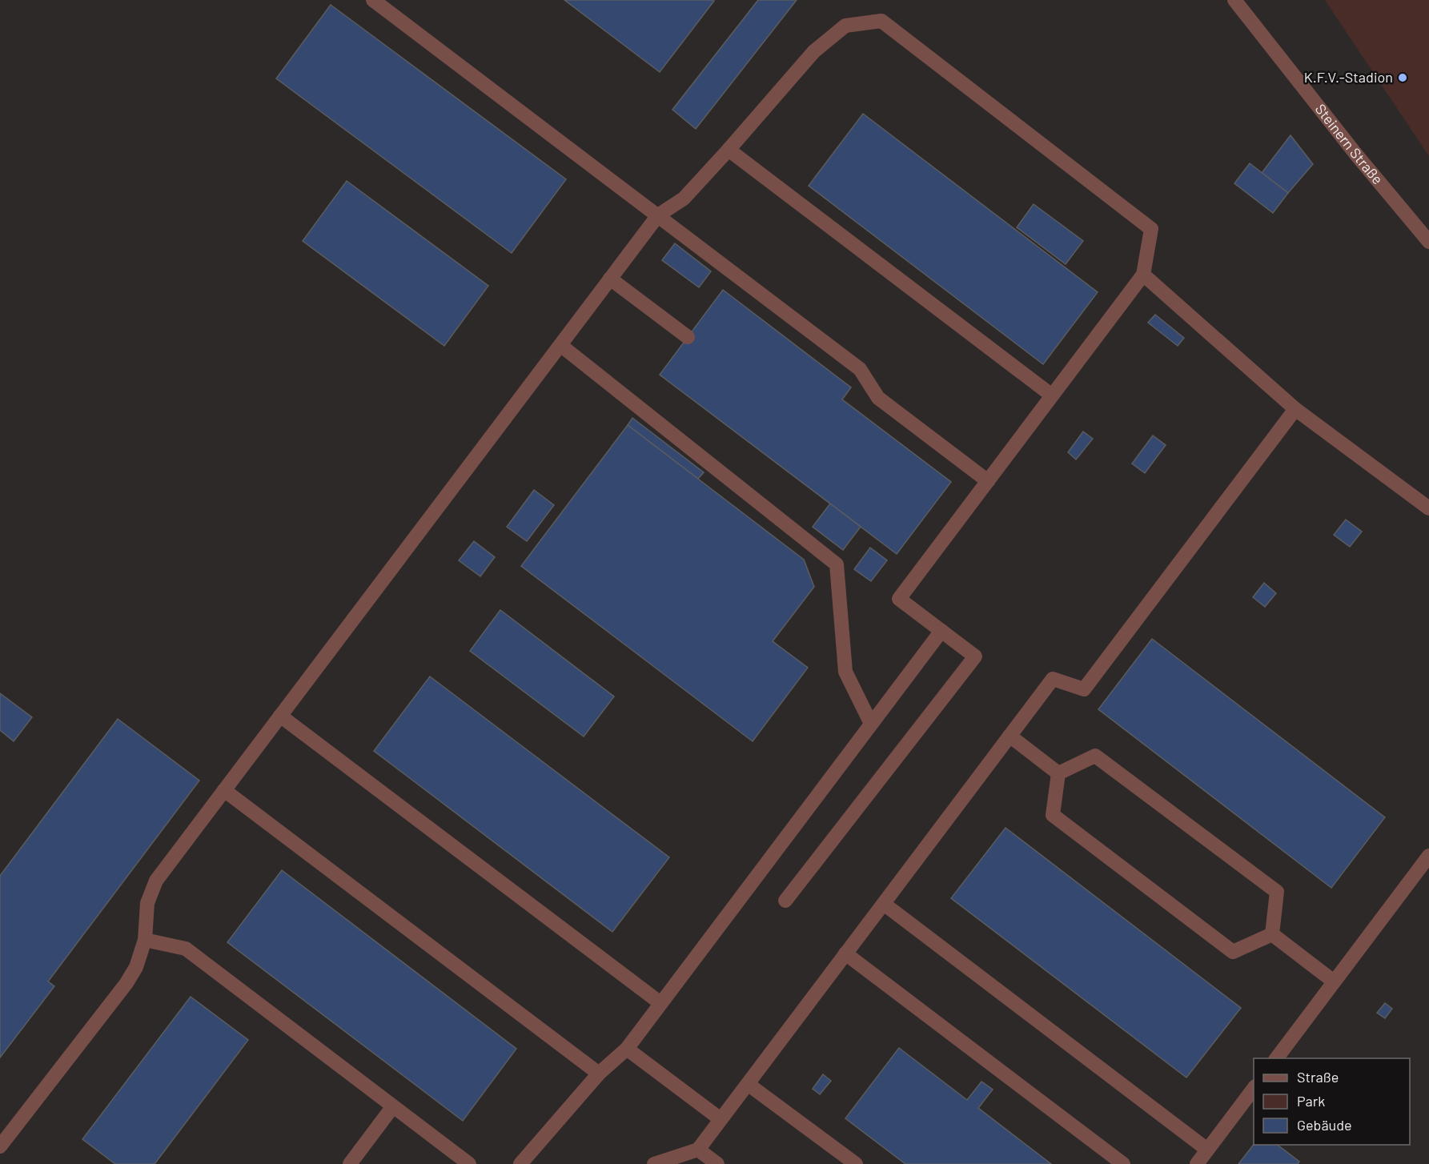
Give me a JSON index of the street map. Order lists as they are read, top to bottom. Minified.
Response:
{"streets":{"street":["Steinern Straße"]},"places":["K.F.V.-Stadion"],"legend":["Straße","Park","Gebäude"]}
